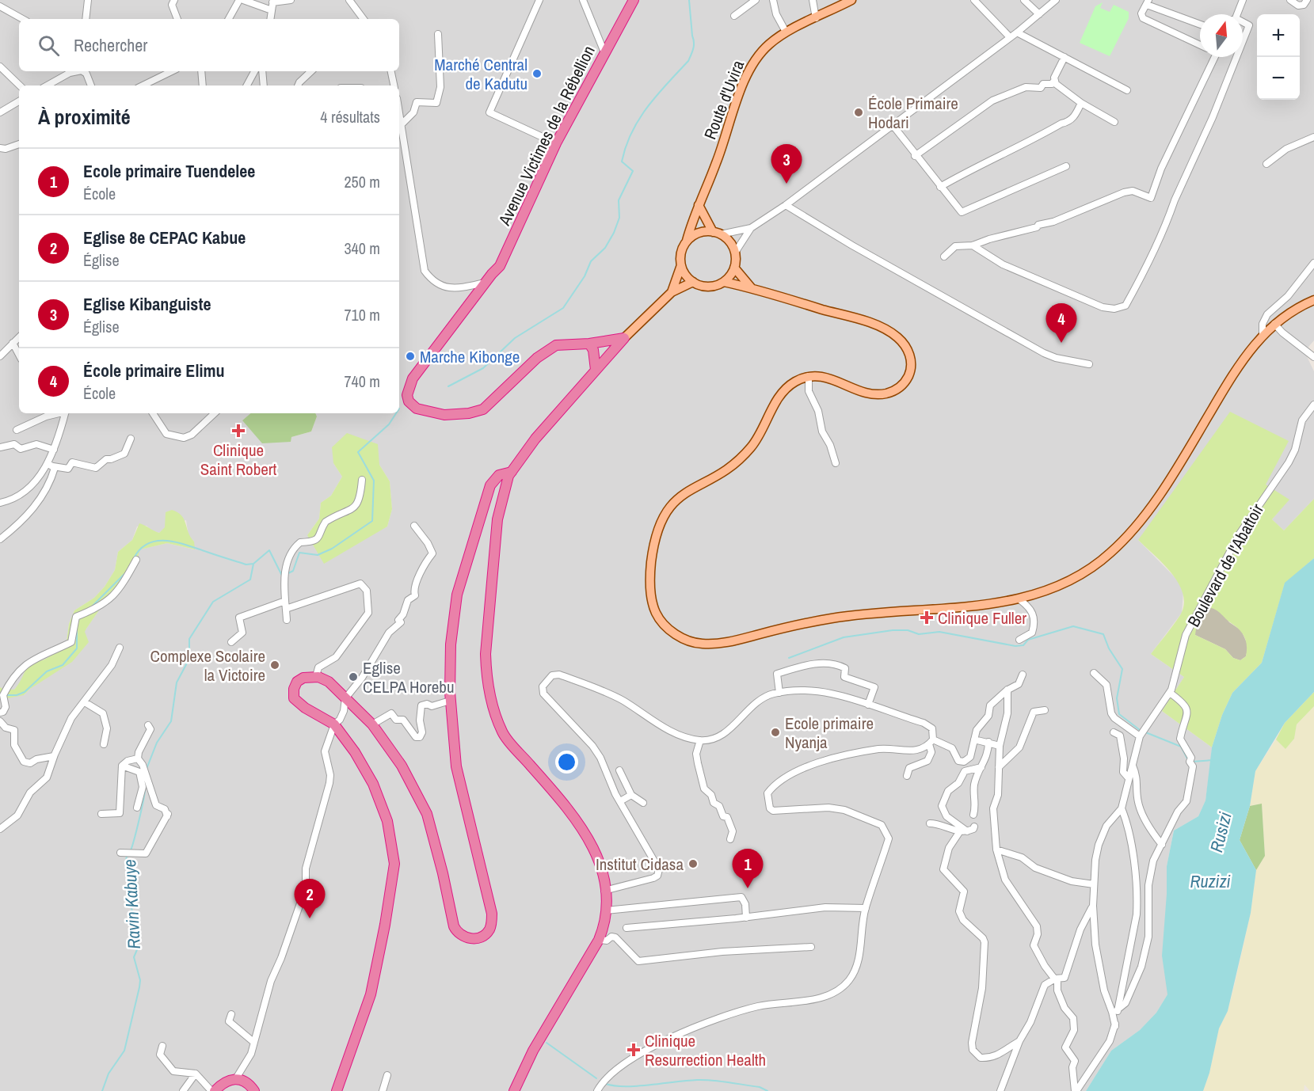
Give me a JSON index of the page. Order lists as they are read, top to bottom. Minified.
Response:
{"streets":{"highway":["Avenue Victimes de la Rébellion"],"main road":["Route d'Uvira"],"street":["Boulevard de l'Abattoir"]},"water":["Rusizi","Ruzizi","Ravin Kabuye"],"places":{"other":["Marché Central de Kadutu","École Primaire Hodari","Marche Kibonge","Complexe Scolaire la Victoire","Eglise CELPA Horebu","Ecole primaire Nyanja","Institut Cidasa"],"health":["Clinique Saint Robert","Clinique Fuller","Clinique Resurrection Health"]},"north":"top","page":{"map_buttons":["+","−"],"search":"Rechercher","heading":["À proximité","4 résultats"],"pins":["3","4","1","2"],"list":[{"mark":"1","name":"Ecole primaire Tuendelee","note":"École","value":"250 m"},{"mark":"2","name":"Eglise 8e CEPAC Kabue","note":"Église","value":"340 m"},{"mark":"3","name":"Eglise Kibanguiste","note":"Église","value":"710 m"},{"mark":"4","name":"École primaire Elimu","note":"École","value":"740 m"}]}}
